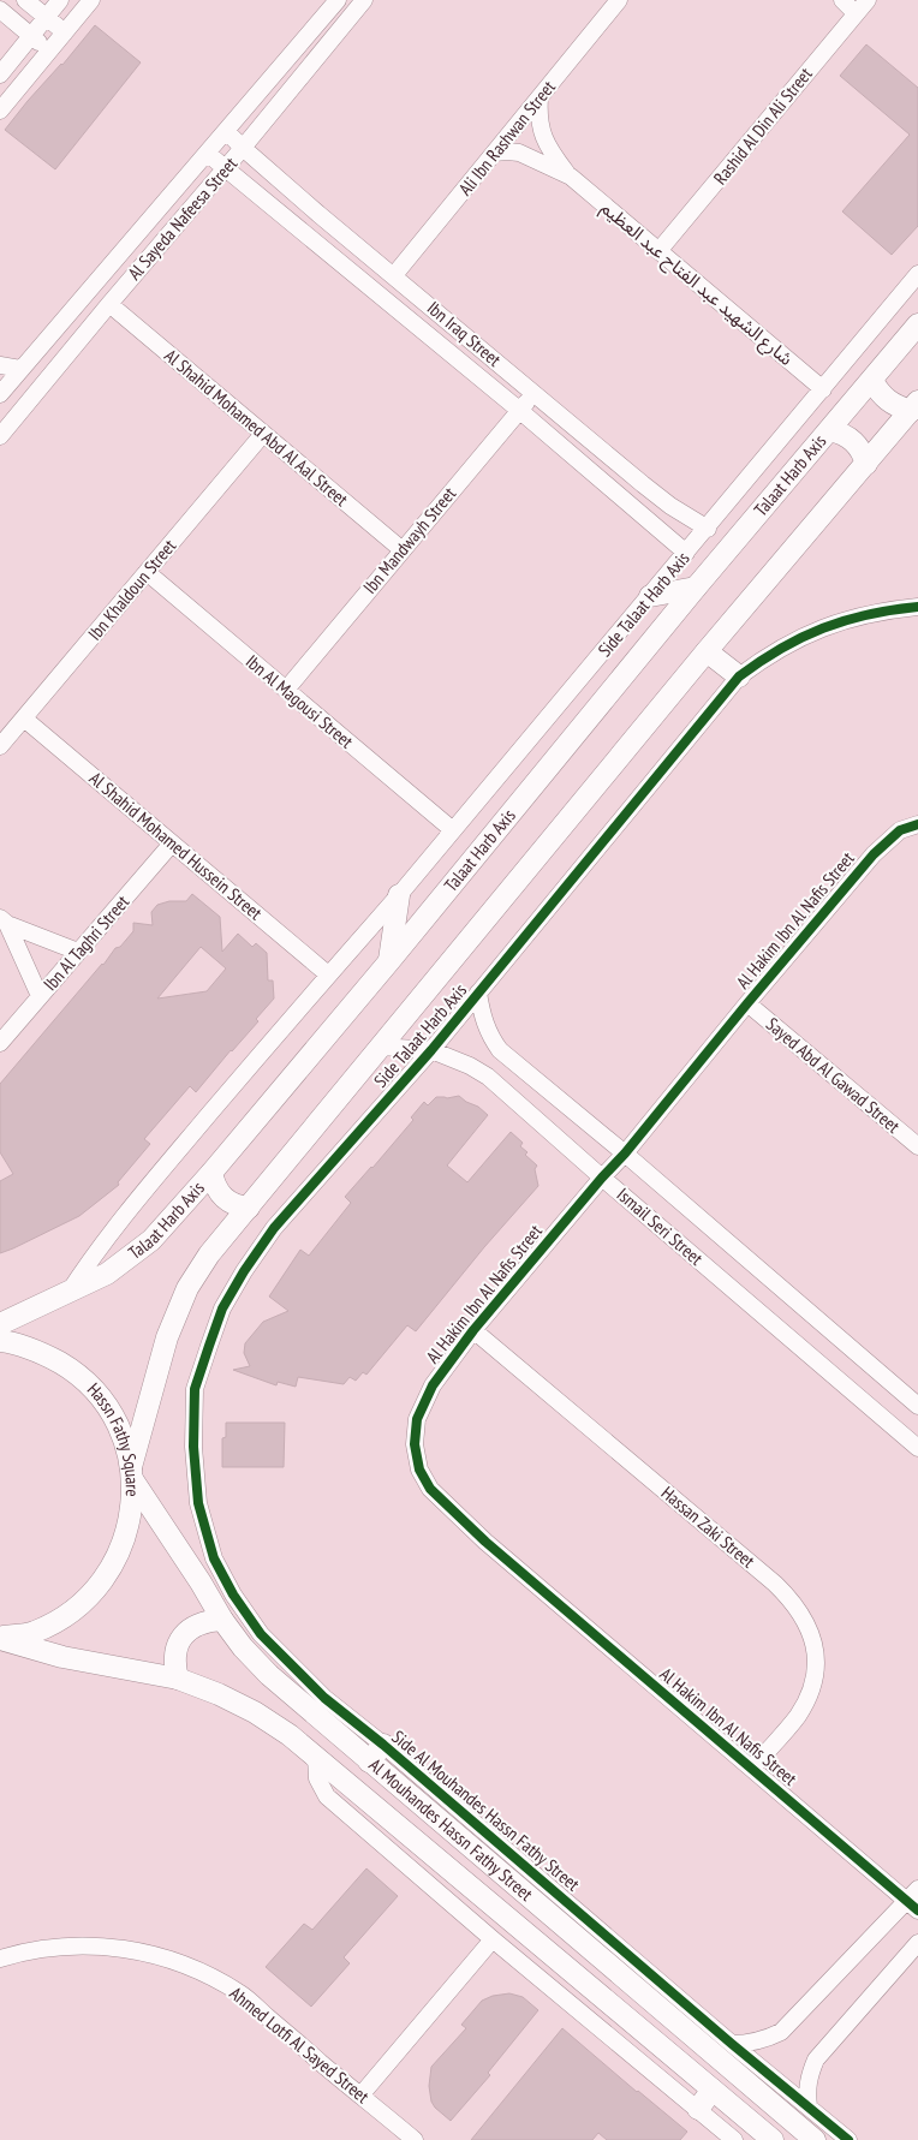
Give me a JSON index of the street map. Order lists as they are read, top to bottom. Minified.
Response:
{"streets":{"main road":["Talaat Harb Axis","Hassn Fathy Square","Al Mouhandes Hassn Fathy Street"],"street":["Rashid Al Din Ali Street","Ali Ibn Rashwan Street","Al Sayeda Nafeesa Street","شارع الشهيد عبد الفتاح عبد العظيم","Ibn Iraq Street","Al Shahid Mohamed Abd Al Aal Street","Ibn Mandwayh Street","Ibn Khaldoun Street","Side Talaat Harb Axis","Ibn Al Magousi Street","Al Shahid Mohamed Hussein Street","Al Hakim Ibn Al Nafis Street","Ibn Al Taghri Street","Sayed Abd Al Gawad Street","Ismail Seri Street","Hassan Zaki Street","Side Al Mouhandes Hassn Fathy Street","Ahmed Lotfi Al Sayed Street"]},"crossings":[["Rashid Al Din Ali Street","شارع الشهيد عبد الفتاح عبد العظيم"],["Ali Ibn Rashwan Street","شارع الشهيد عبد الفتاح عبد العظيم"],["Ali Ibn Rashwan Street","Ibn Iraq Street"],["Al Sayeda Nafeesa Street","Ibn Iraq Street"],["Al Sayeda Nafeesa Street","Al Shahid Mohamed Abd Al Aal Street"],["شارع الشهيد عبد الفتاح عبد العظيم","Side Talaat Harb Axis"],["Ibn Iraq Street","Ibn Mandwayh Street"],["Ibn Iraq Street","Side Talaat Harb Axis"],["Al Shahid Mohamed Abd Al Aal Street","Ibn Mandwayh Street"],["Al Shahid Mohamed Abd Al Aal Street","Ibn Khaldoun Street"],["Talaat Harb Axis","Side Talaat Harb Axis"],["Ibn Mandwayh Street","Ibn Al Magousi Street"],["Ibn Khaldoun Street","Ibn Al Magousi Street"],["Ibn Khaldoun Street","Al Shahid Mohamed Hussein Street"],["Side Talaat Harb Axis","Ibn Al Magousi Street"],["Side Talaat Harb Axis","Al Shahid Mohamed Hussein Street"],["Side Talaat Harb Axis","Ismail Seri Street"],["Side Talaat Harb Axis","Side Al Mouhandes Hassn Fathy Street"],["Al Shahid Mohamed Hussein Street","Ibn Al Taghri Street"],["Al Hakim Ibn Al Nafis Street","Sayed Abd Al Gawad Street"],["Al Hakim Ibn Al Nafis Street","Ismail Seri Street"],["Al Hakim Ibn Al Nafis Street","Hassan Zaki Street"],["Hassn Fathy Square","Al Mouhandes Hassn Fathy Street"],["Side Al Mouhandes Hassn Fathy Street","Al Mouhandes Hassn Fathy Street"]]}
